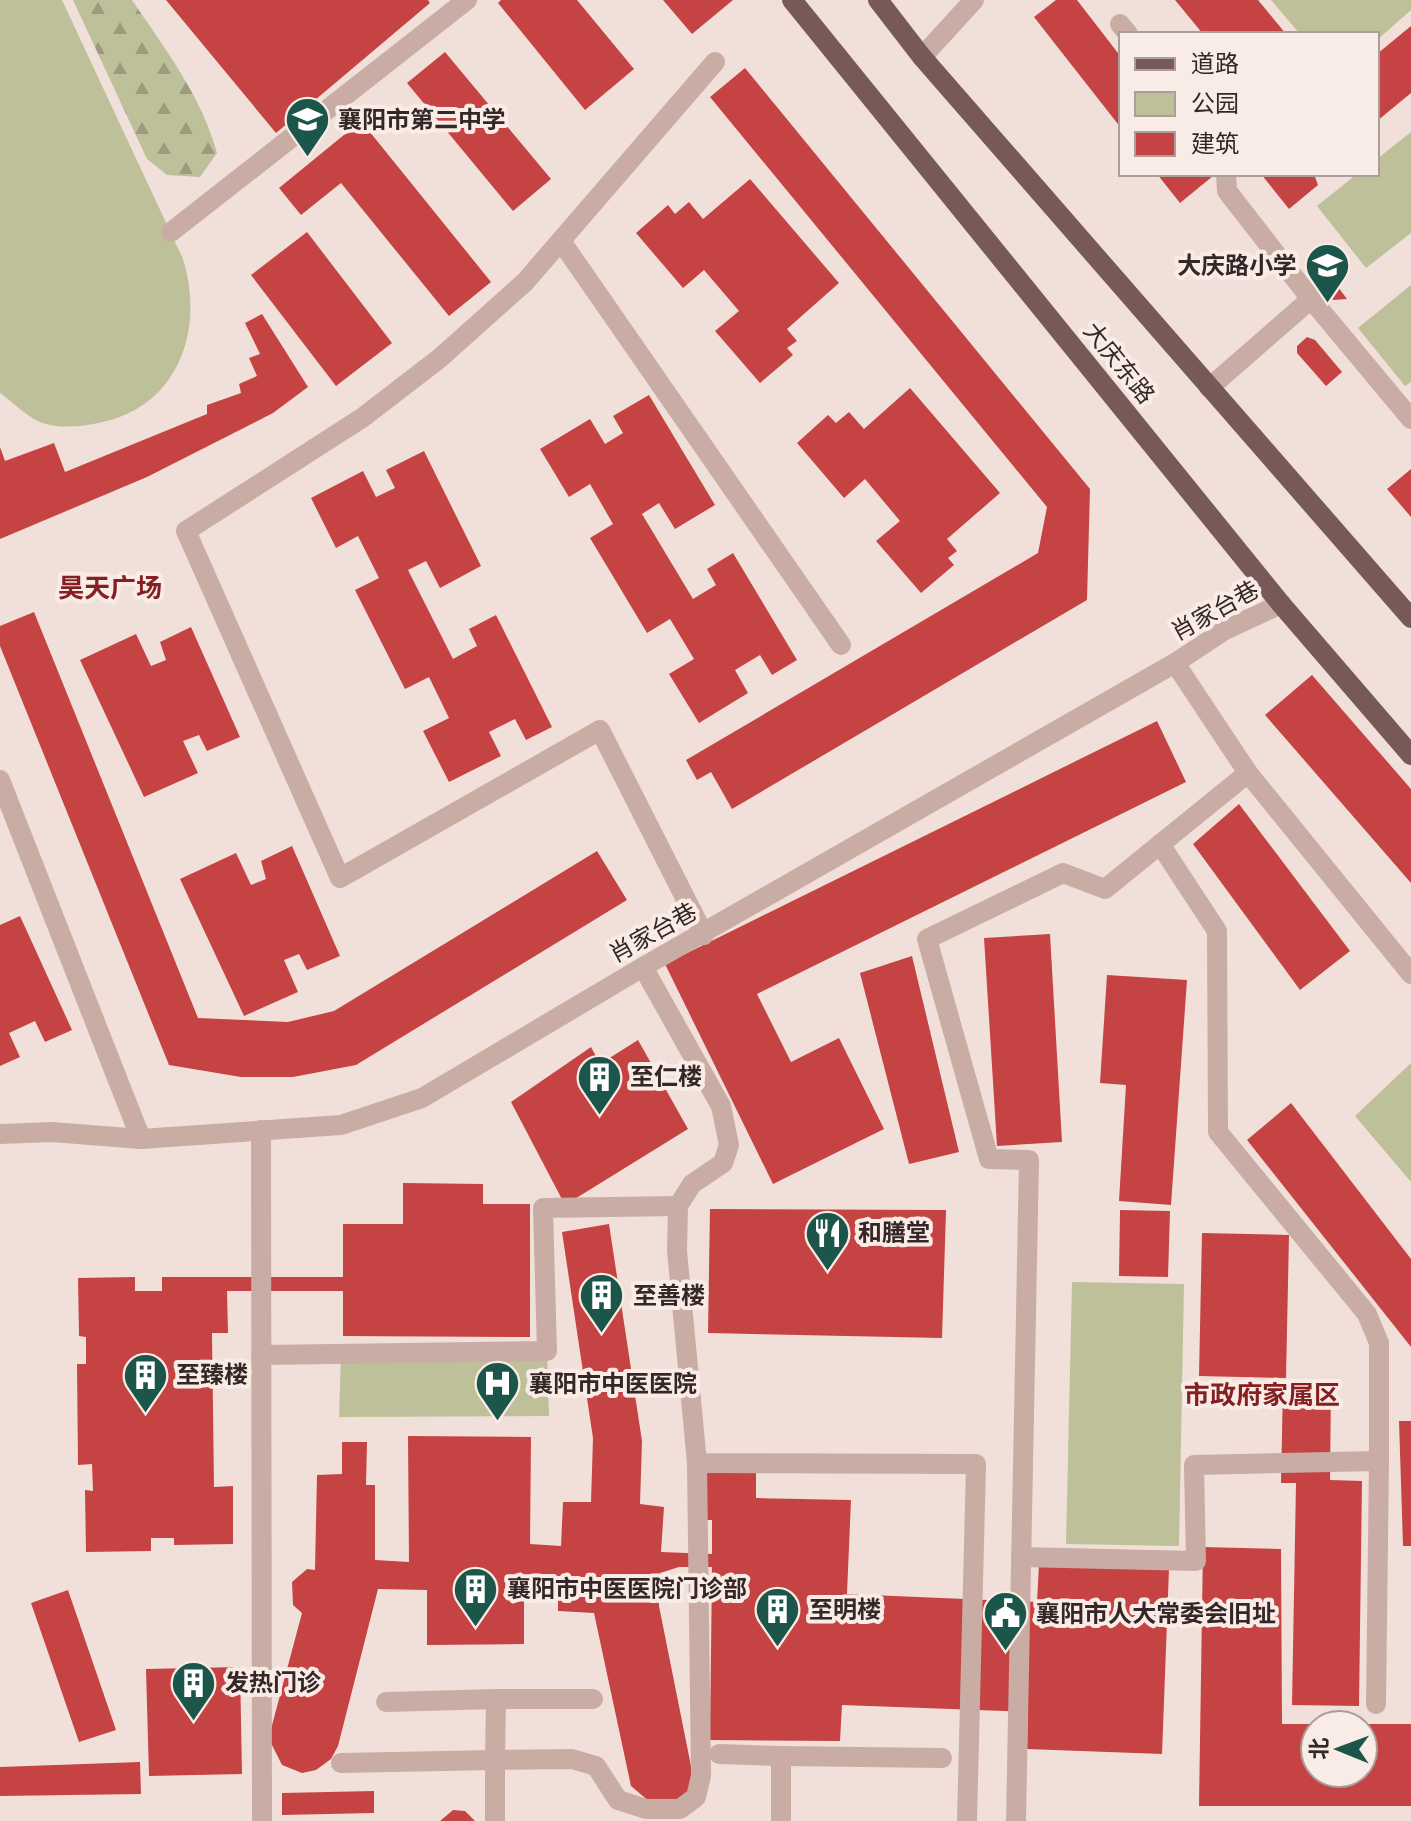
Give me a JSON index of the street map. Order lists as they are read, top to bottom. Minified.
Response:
{"streets":{"main road":["大庆东路"],"street":["肖家台巷"]},"crossings":[["大庆东路","肖家台巷"]],"districts":["昊天广场","市政府家属区"],"places":{"school or university":["襄阳市第二中学","大庆路小学"],"building":["至仁楼","至善楼","至臻楼","襄阳市中医医院门诊部","至明楼","发热门诊"],"restaurant":["和膳堂"],"hospital":["襄阳市中医医院"],"public building":["襄阳市人大常委会旧址"]},"legend":["道路","公园","建筑"],"north":"left"}
